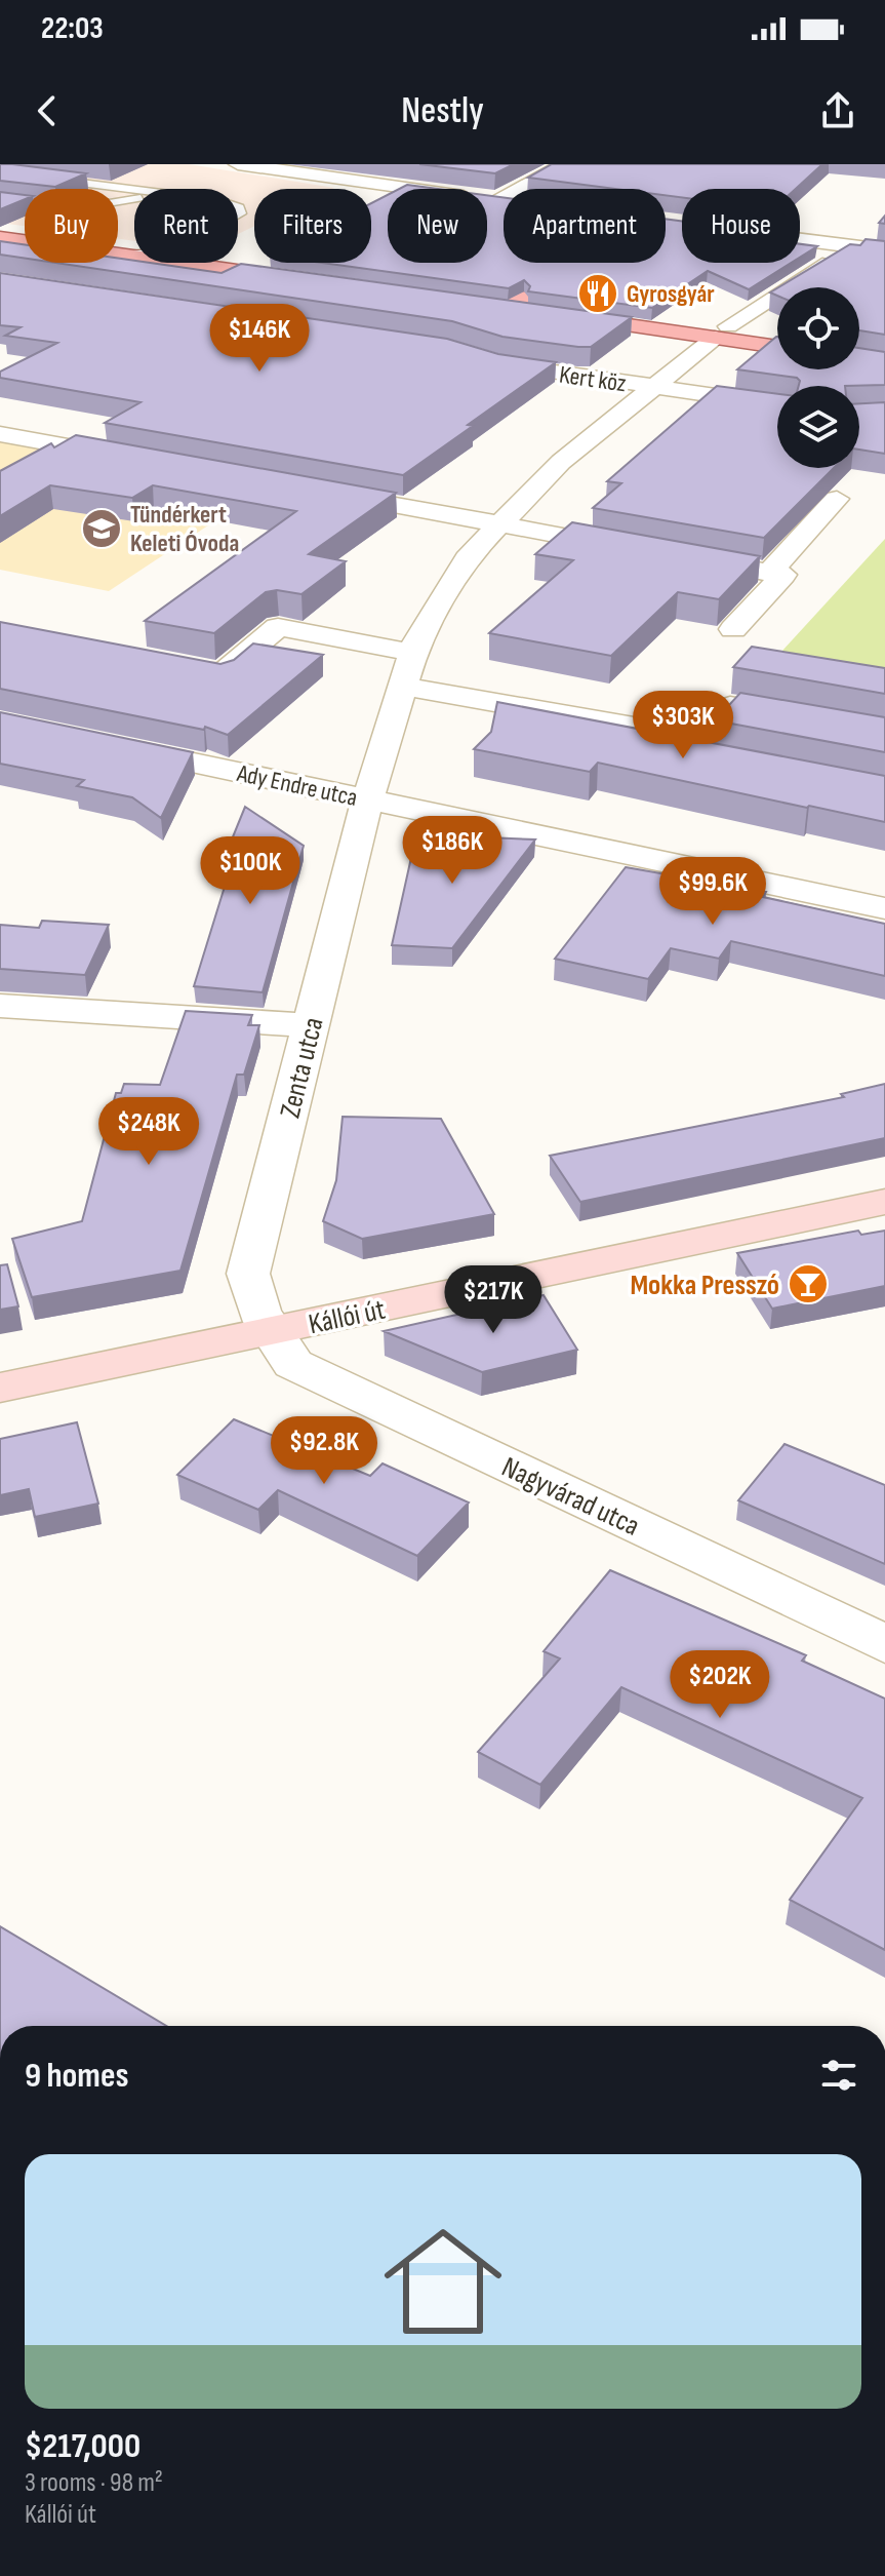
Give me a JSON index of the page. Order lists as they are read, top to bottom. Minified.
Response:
{"streets":{"main road":["Kállói út"],"street":["Kert köz","Ady Endre utca","Zenta utca","Nagyvárad utca"]},"crossings":[["Kert köz","Zenta utca"],["Ady Endre utca","Zenta utca"],["Zenta utca","Kállói út"],["Zenta utca","Nagyvárad utca"],["Kállói út","Nagyvárad utca"]],"places":{"restaurant":["Gyrosgyár"],"school or university":["Tündérkert Keleti Óvoda"],"bar":["Mokka Presszó"]},"page":{"status":"22:03","header":"Nestly","chip":["Buy","Rent","Filters","New","Apartment","House"],"price":["$146K","$303K","$186K","$100K","$99.6K","$248K","$217K","$92.8K","$202K"],"heading":"9 homes","list":[{"name":"$217,000","note":"3 rooms · 98 m² · Kállói út"}]}}
